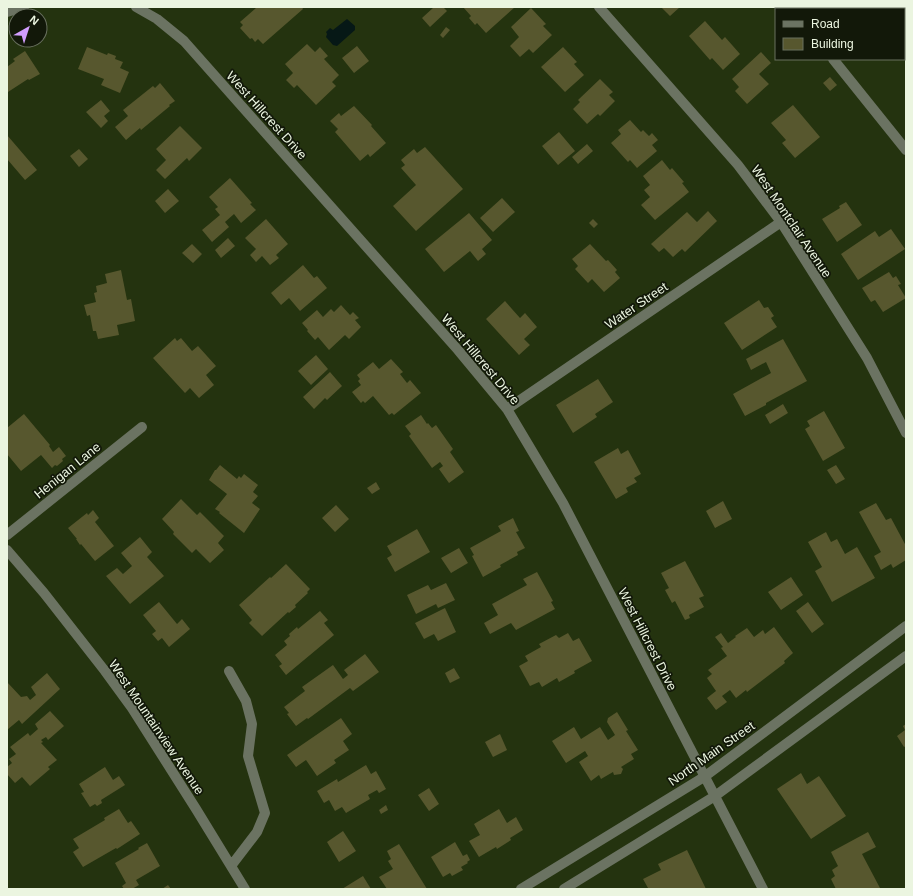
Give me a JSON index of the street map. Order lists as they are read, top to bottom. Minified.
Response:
{"streets":{"street":["West Hillcrest Drive","West Montclair Avenue","Water Street","Henigan Lane","West Mountainview Avenue","North Main Street"]},"crossings":[["West Hillcrest Drive","Water Street"],["West Hillcrest Drive","North Main Street"],["West Montclair Avenue","Water Street"]],"legend":["Road","Building"],"north":"top right"}
